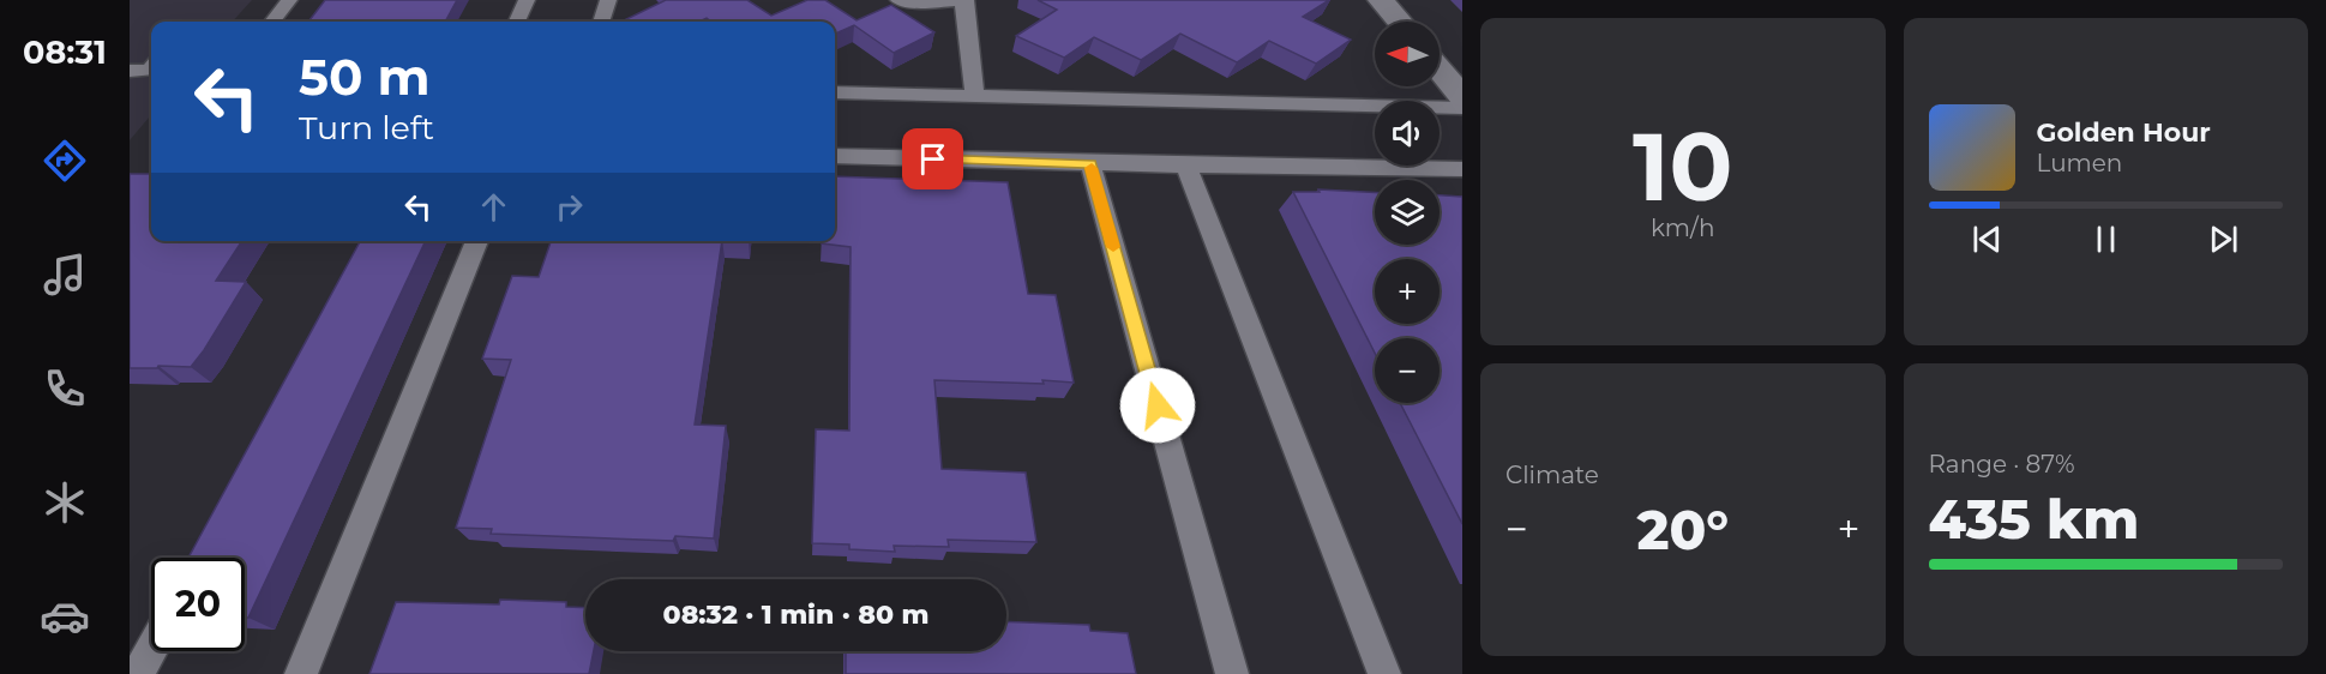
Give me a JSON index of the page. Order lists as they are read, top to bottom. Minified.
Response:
{"north":"left","page":{"tabs":"08:31","tile":[["10","km/h"],"Climate",["Range · 87%","435 km"]],"map_buttons":["+","−"],"turn":["50 m","Turn left"],"song":["Golden Hour","Lumen"],"heat":["−","20°","+"],"limit":"20","trip":"08:32 · 1 min · 80 m"}}
